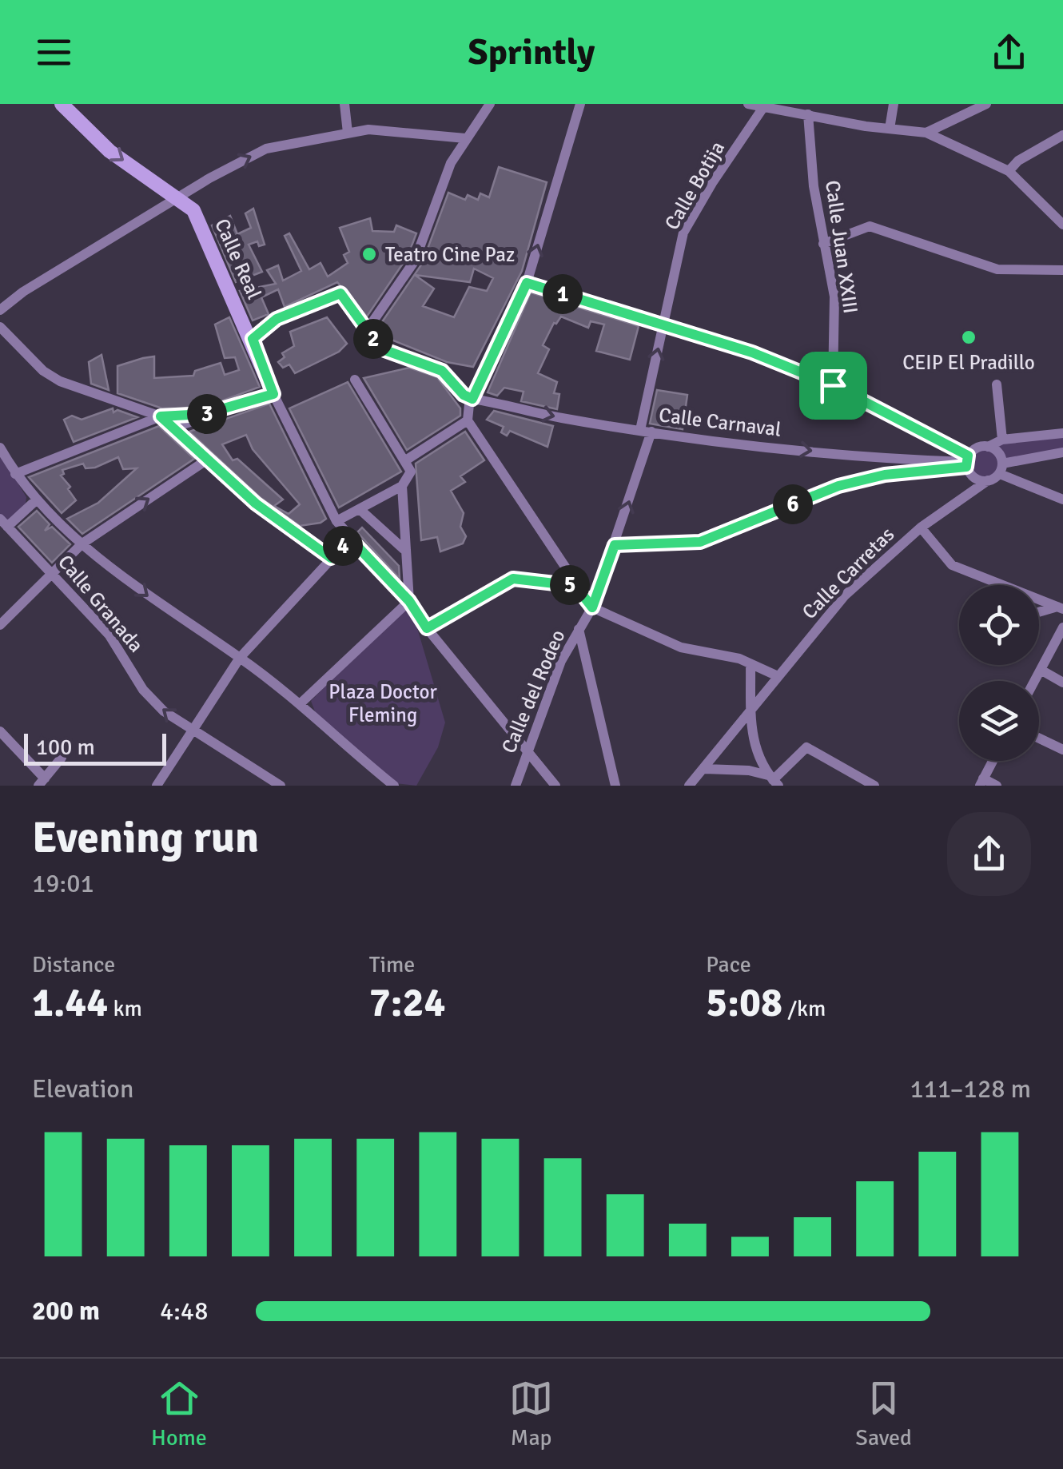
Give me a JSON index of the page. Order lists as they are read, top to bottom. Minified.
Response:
{"streets":{"street":["Calle Botija","Calle Juan XXIII","Calle Real","Calle Carnaval","Calle Carretas","Calle Granada","Calle del Rodeo"]},"crossings":[["Calle Botija","Calle Carnaval"],["Calle Botija","Calle del Rodeo"],["Calle Carnaval","Calle Carretas"],["Calle Carnaval","Calle del Rodeo"]],"one_way":["Calle Real"],"parks":["Plaza Doctor Fleming"],"places":["Teatro Cine Paz","CEIP El Pradillo"],"scale_bar":"100 m","page":{"header":"Sprintly","pins":["1","2","3","6","4","5"],"scale":"100 m","heading":["Evening run","19:01"],"stats":[["Distance","1.44 km"],["Time","7:24"],["Pace","5:08 /km"]],"chart":["Elevation","111–128 m"],"list":[{"name":"200 m","note":"4:48"}],"tabs":["Home","Map","Saved"]}}
